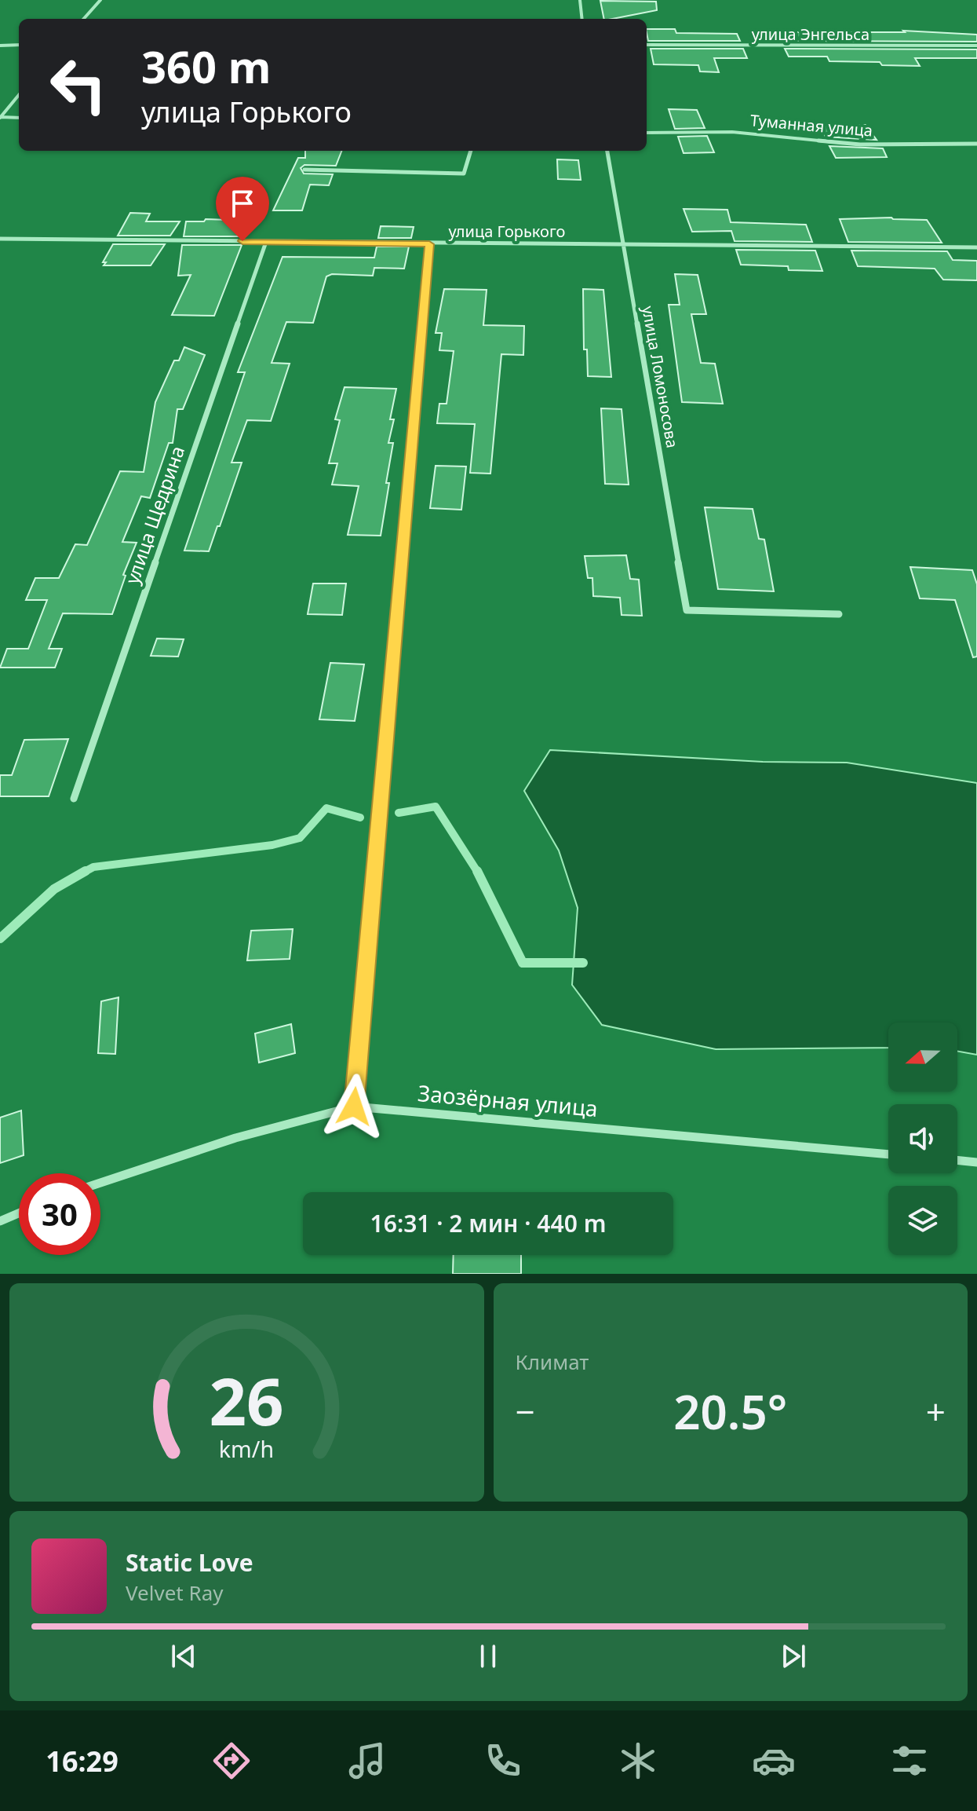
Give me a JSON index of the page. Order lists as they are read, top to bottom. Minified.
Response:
{"streets":{"street":["улица Энгельса","Туманная улица","улица Горького","улица Ломоносова","улица Щедрина","Заозёрная улица"]},"crossings":[["улица Горького","улица Ломоносова"],["улица Горького","улица Щедрина"]],"north":"left","page":{"turn":["360 m","улица Горького"],"limit":"30","trip":"16:31 · 2 мин · 440 m","tile":"Климат","heat":["−","20.5°","+"],"song":["Static Love","Velvet Ray"],"tabs":"16:29","gauge":["26","km/h"]}}
